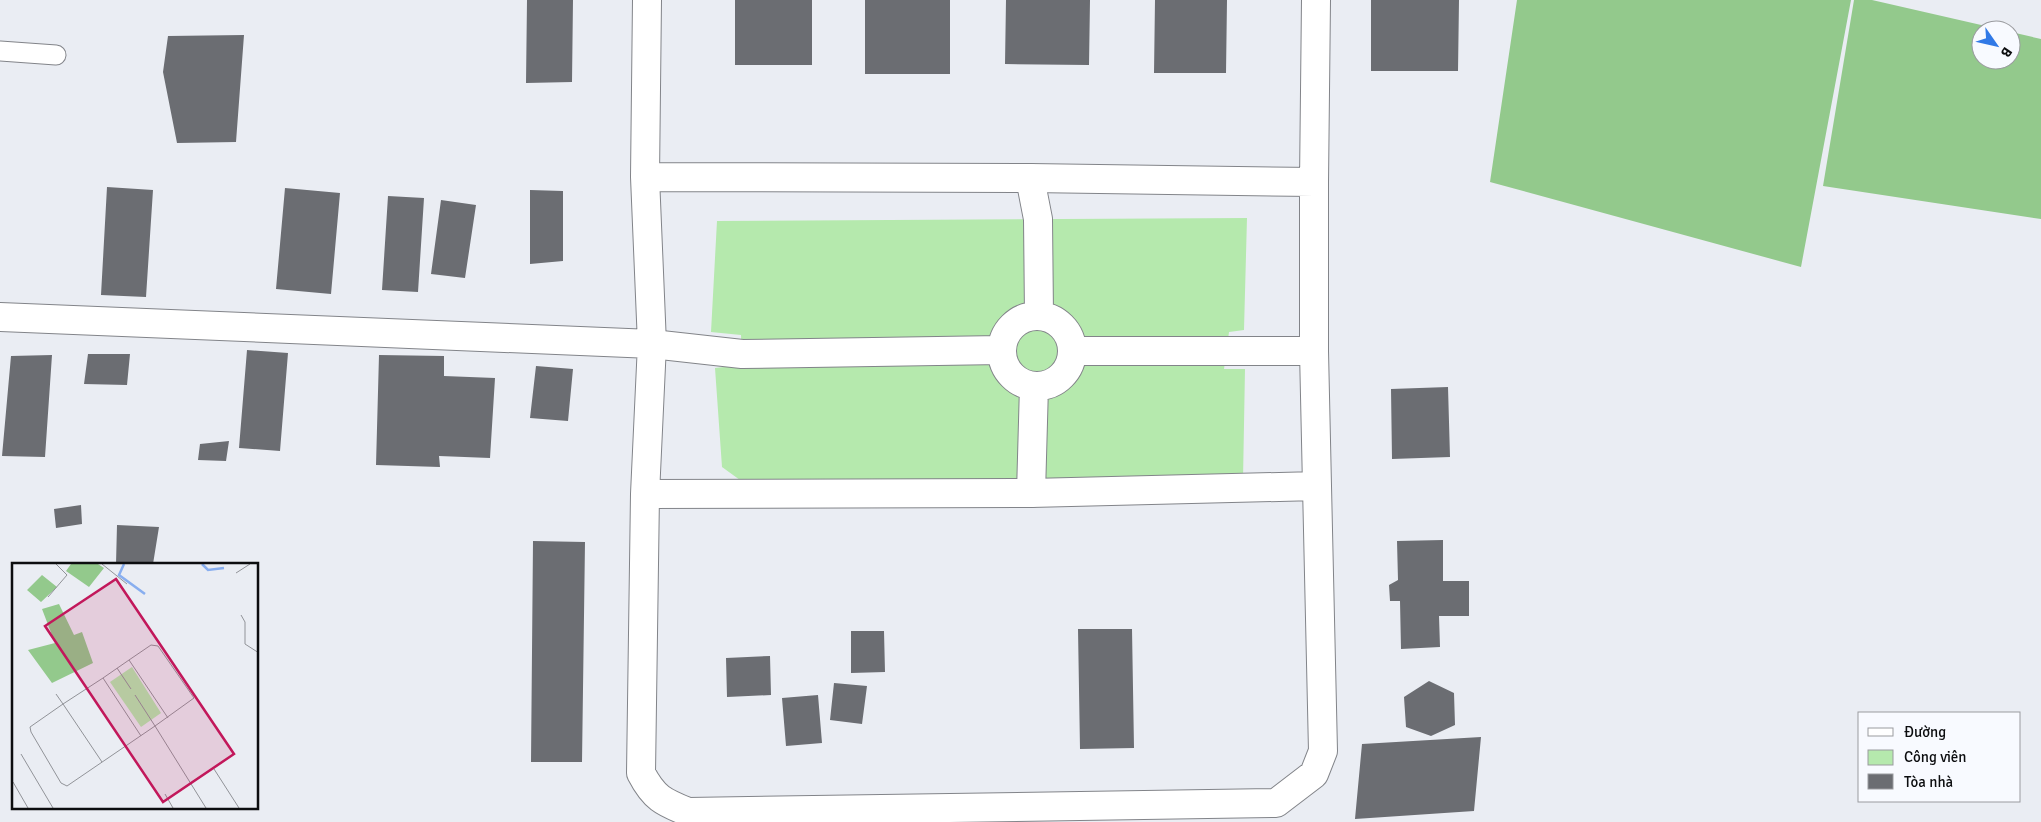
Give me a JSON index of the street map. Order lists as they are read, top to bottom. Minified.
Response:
{"legend":["Đường","Công viên","Tòa nhà"],"north":"bottom right"}
